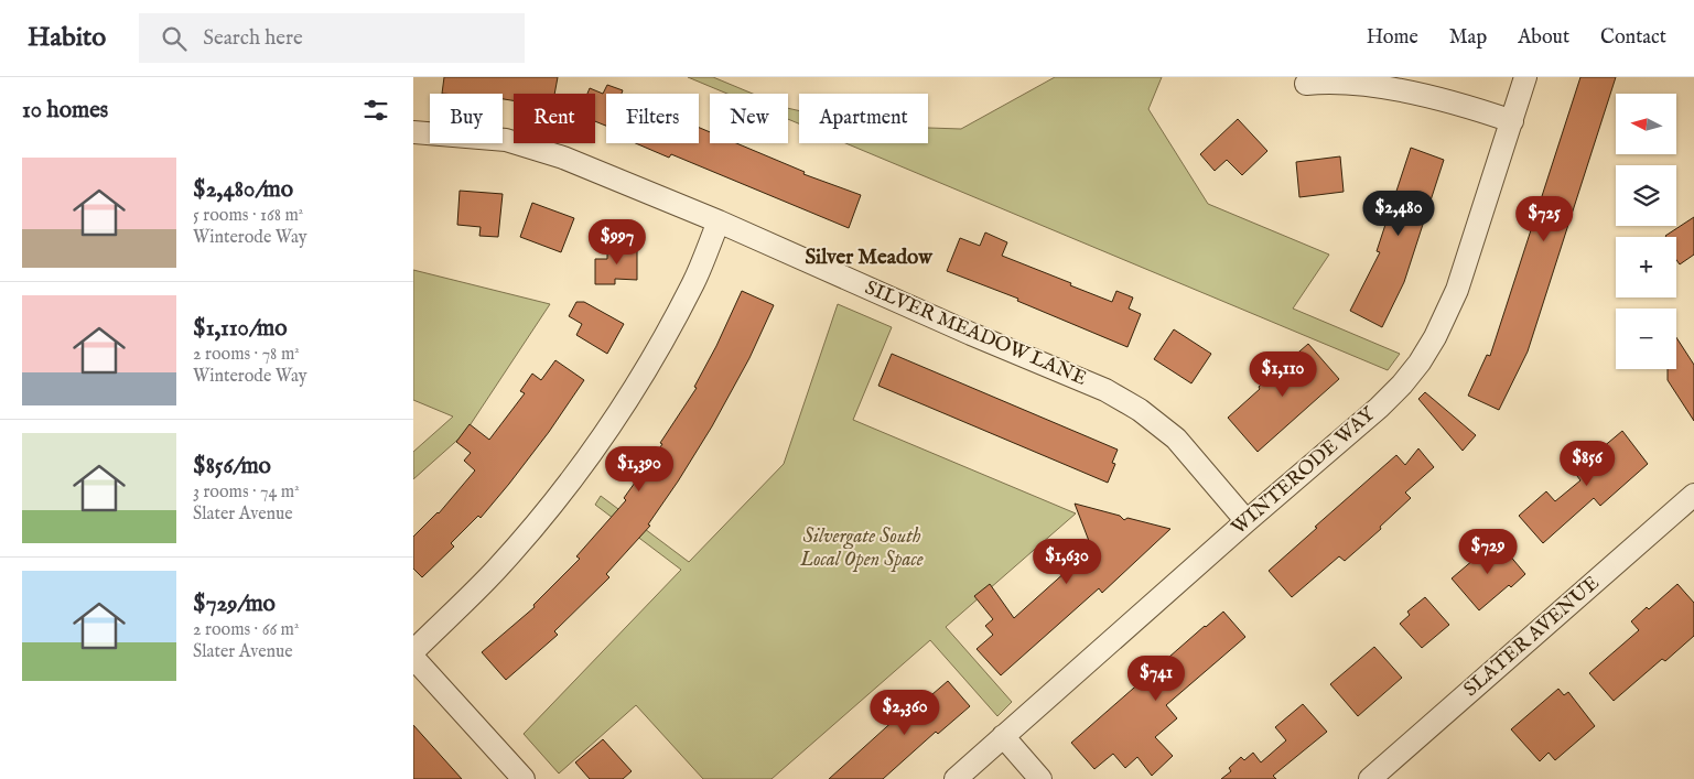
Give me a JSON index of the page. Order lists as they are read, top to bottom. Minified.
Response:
{"streets":{"street":["SILVER MEADOW LANE","WINTERODE WAY","SLATER AVENUE"]},"crossings":[["SILVER MEADOW LANE","WINTERODE WAY"]],"districts":["Silver Meadow"],"parks":["Silvergate South Local Open Space"],"north":"left","page":{"header":"Habito","search":"Search here","nav":["Home","Map","About","Contact"],"heading":"10 homes","map_buttons":["+","−"],"chip":["Buy","Rent","Filters","New","Apartment"],"list":[{"name":"$2,480/mo","note":"5 rooms · 168 m² · Winterode Way"},{"name":"$1,110/mo","note":"2 rooms · 78 m² · Winterode Way"},{"name":"$856/mo","note":"3 rooms · 74 m² · Slater Avenue"},{"name":"$729/mo","note":"2 rooms · 66 m² · Slater Avenue"}],"price":["$2,480","$725","$997","$1,110","$856","$1,390","$729","$1,630","$741","$2,360"]}}
